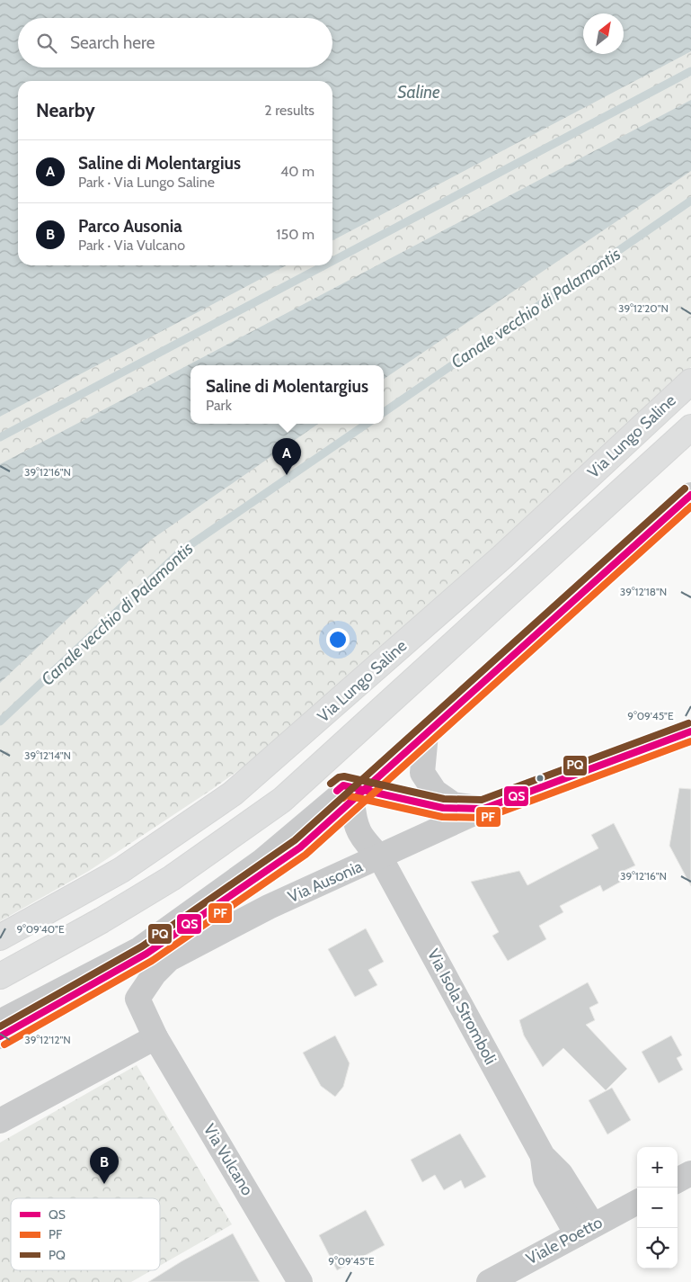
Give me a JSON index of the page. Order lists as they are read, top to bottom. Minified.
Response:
{"streets":{"main road":["Via Lungo Saline"],"street":["Via Ausonia","Via Isola Stromboli","Via Vulcano","Viale Poetto"]},"crossings":[["Via Ausonia","Via Isola Stromboli"],["Via Ausonia","Via Vulcano"],["Via Isola Stromboli","Viale Poetto"]],"water":["Saline","Canale vecchio di Palamontis"],"lines":["transit line PQ","transit line QS","transit line PF"],"legend":["QS","PF","PQ"],"north":"top right","page":{"search":"Search here","heading":["Nearby","2 results"],"list":[{"mark":"A","name":"Saline di Molentargius","note":"Park · Via Lungo Saline","value":"40 m"},{"mark":"B","name":"Parco Ausonia","note":"Park · Via Vulcano","value":"150 m"}],"popup":["Saline di Molentargius","Park"],"pins":["A","B"],"map_buttons":["+","−"]},"coordinates":["39°12'20\"N","39°12'16\"N","39°12'18\"N","9°09'45\"E","39°12'14\"N","9°09'40\"E","39°12'12\"N"]}
